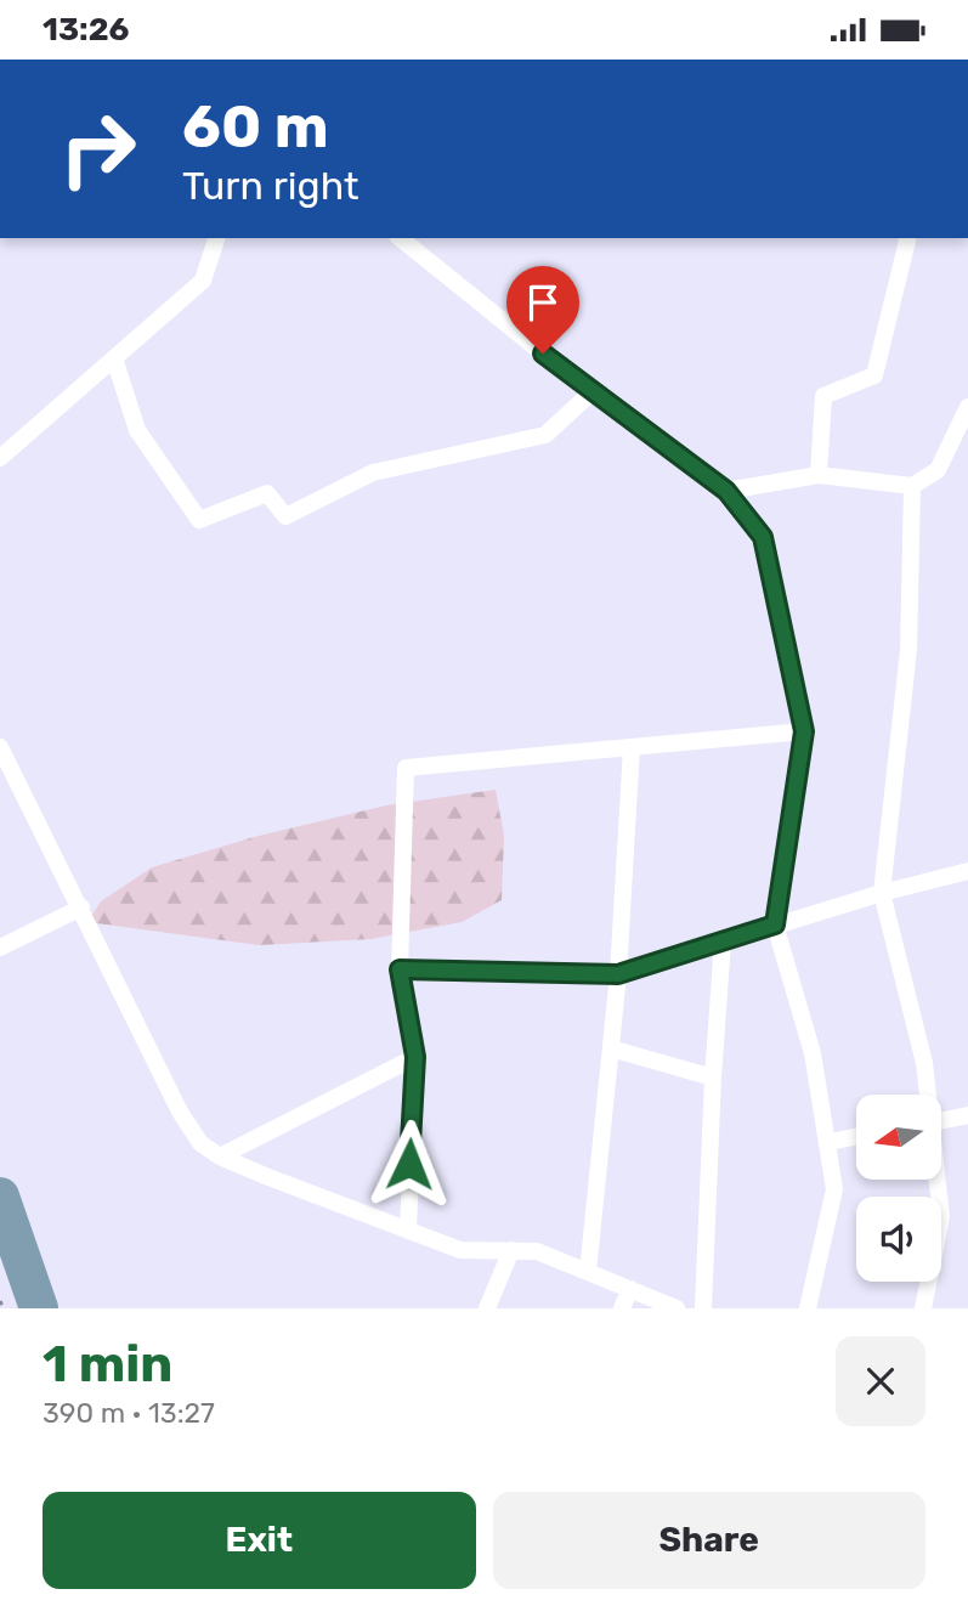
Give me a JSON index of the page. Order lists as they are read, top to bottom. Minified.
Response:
{"north":"left","page":{"status":"13:26","turn":["60 m","Turn right"],"heading":["1 min","390 m · 13:27"],"buttons":["Exit","Share"]}}
